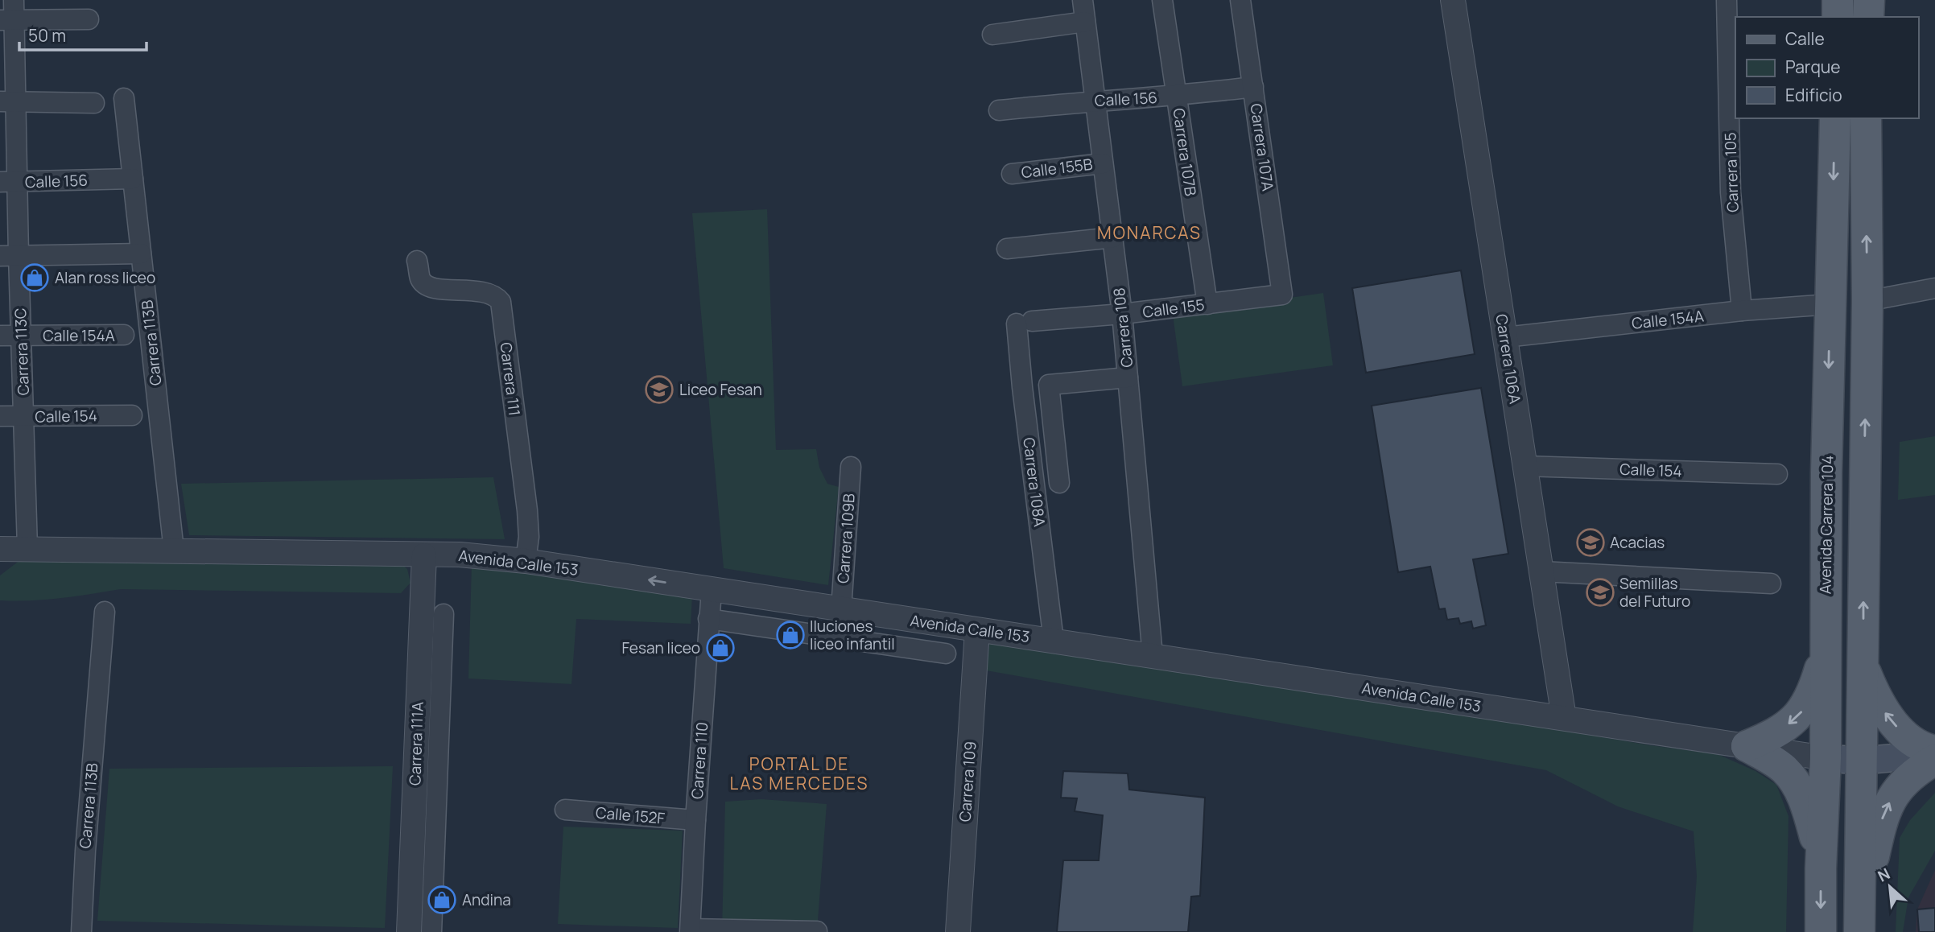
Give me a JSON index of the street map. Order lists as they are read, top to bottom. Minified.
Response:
{"streets":{"main road":["Avenida Carrera 104","Avenida Calle 153"],"street":["Calle 156","Carrera 107A","Carrera 107B","Calle 155B","Carrera 105","Calle 155","Calle 154A","Carrera 108","Carrera 113B","Carrera 113C","Carrera 106A","Carrera 111","Calle 154","Carrera 108A","Carrera 109B","Carrera 111A","Carrera 110","Carrera 109","Calle 152F"]},"crossings":[["Calle 156","Carrera 107A"],["Calle 156","Carrera 107B"],["Calle 156","Carrera 108"],["Calle 156","Carrera 113B"],["Calle 156","Carrera 113C"],["Carrera 107A","Calle 155"],["Carrera 107B","Calle 155"],["Calle 155B","Carrera 108"],["Carrera 105","Calle 154A"],["Calle 155","Carrera 108"],["Calle 155","Carrera 108A"],["Calle 154A","Carrera 113C"],["Calle 154A","Carrera 106A"],["Calle 154A","Avenida Carrera 104"],["Carrera 108","Avenida Calle 153"],["Carrera 113B","Avenida Calle 153"],["Carrera 113C","Calle 154"],["Carrera 113C","Avenida Calle 153"],["Carrera 106A","Calle 154"],["Carrera 106A","Avenida Calle 153"],["Carrera 111","Avenida Calle 153"],["Carrera 108A","Avenida Calle 153"],["Avenida Carrera 104","Avenida Calle 153"],["Carrera 109B","Avenida Calle 153"],["Avenida Calle 153","Carrera 111A"],["Avenida Calle 153","Carrera 110"],["Avenida Calle 153","Carrera 109"],["Carrera 110","Calle 152F"]],"districts":["MONARCAS","PORTAL DE LAS MERCEDES"],"places":{"shop":["Alan ross liceo","Iluciones liceo infantil","Fesan liceo","Andina"],"school or university":["Liceo Fesan","Acacias","Semillas del Futuro"]},"legend":["Calle","Parque","Edificio"],"scale_bar":"50 m","north":"top left"}
